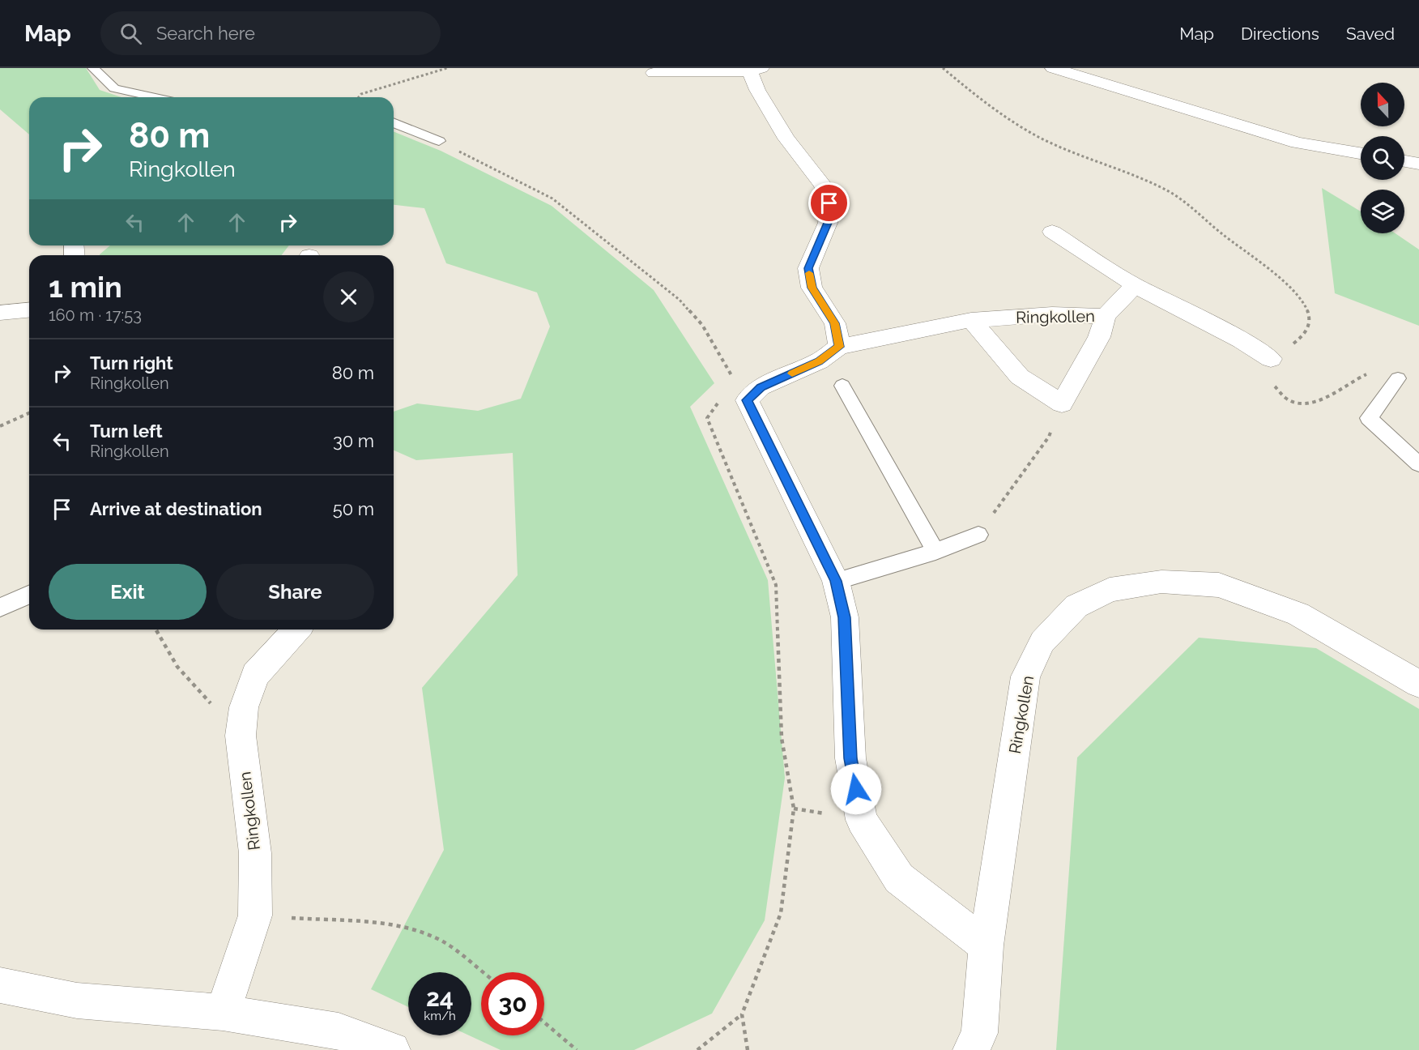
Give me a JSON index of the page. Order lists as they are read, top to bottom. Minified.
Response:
{"streets":{"street":["Ringkollen"]},"north":"top","page":{"header":"Map","search":"Search here","nav":["Map","Directions","Saved"],"turn":["80 m","Ringkollen"],"heading":["1 min","160 m · 17:53"],"list":[{"name":"Turn right","note":"Ringkollen","value":"80 m"},{"name":"Turn left","note":"Ringkollen","value":"30 m"},{"name":"Arrive at destination","value":"50 m"}],"buttons":["Exit","Share"],"speed":"24 km/h","limit":"30"}}
